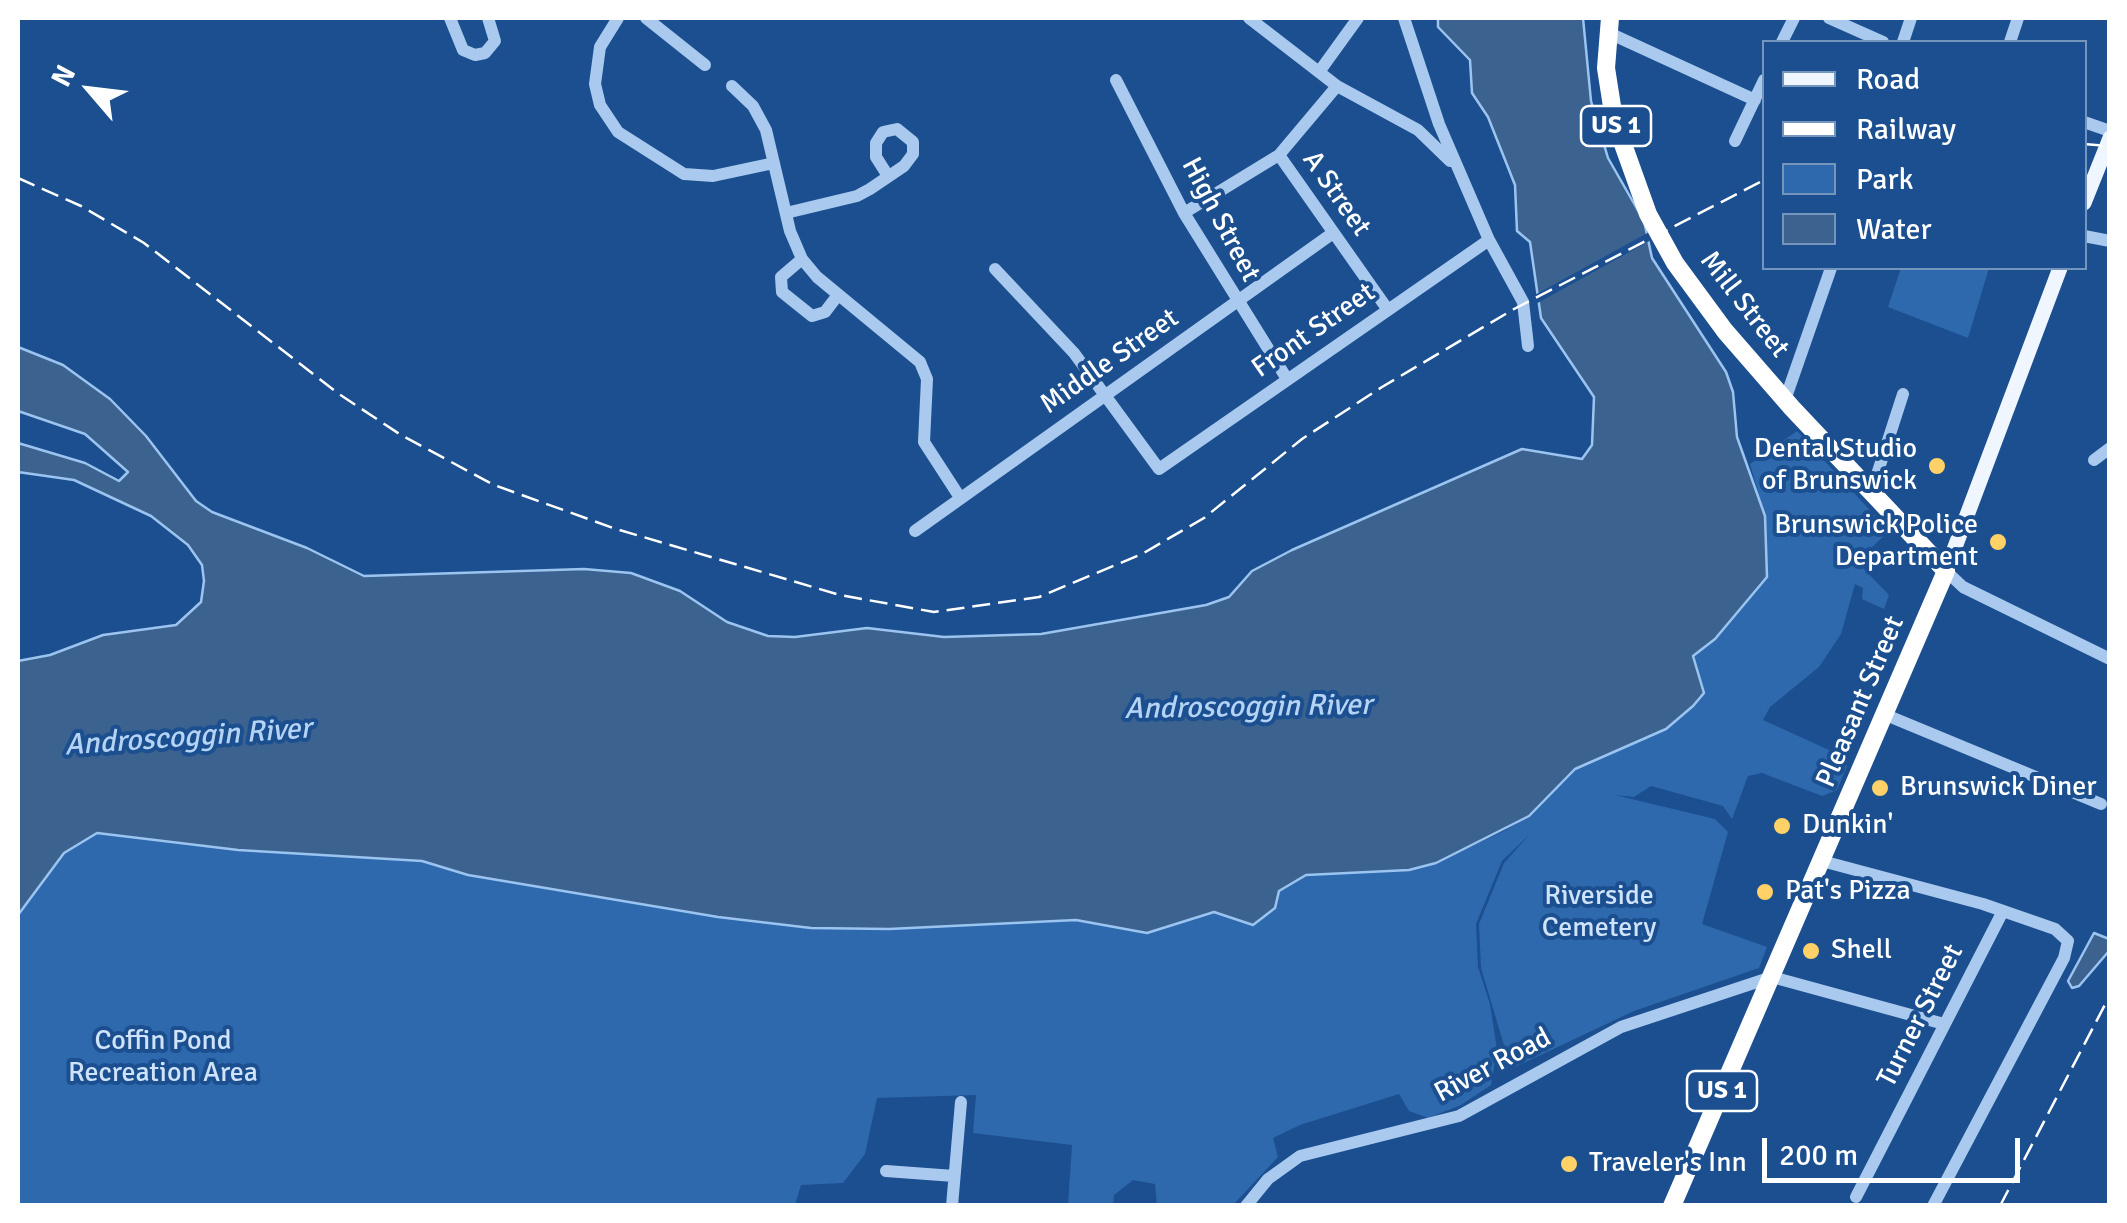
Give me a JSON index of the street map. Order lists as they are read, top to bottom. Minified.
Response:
{"streets":{"highway":["US 1","Mill Street","Pleasant Street"],"street":["A Street","High Street","Front Street","Middle Street","Turner Street","River Road"]},"crossings":[["US 1","Mill Street"],["US 1","Pleasant Street"],["A Street","Front Street"],["A Street","Middle Street"],["High Street","Front Street"],["High Street","Middle Street"],["Mill Street","Pleasant Street"],["Front Street","Middle Street"],["Pleasant Street","River Road"]],"water":["Androscoggin River"],"parks":["Riverside Cemetery","Coffin Pond Recreation Area"],"places":["Dental Studio of Brunswick","Brunswick Police Department","Brunswick Diner","Dunkin'","Pat's Pizza","Shell","Traveler's Inn"],"legend":["Road","Railway","Park","Water"],"scale_bar":"200 m","north":"top left"}
